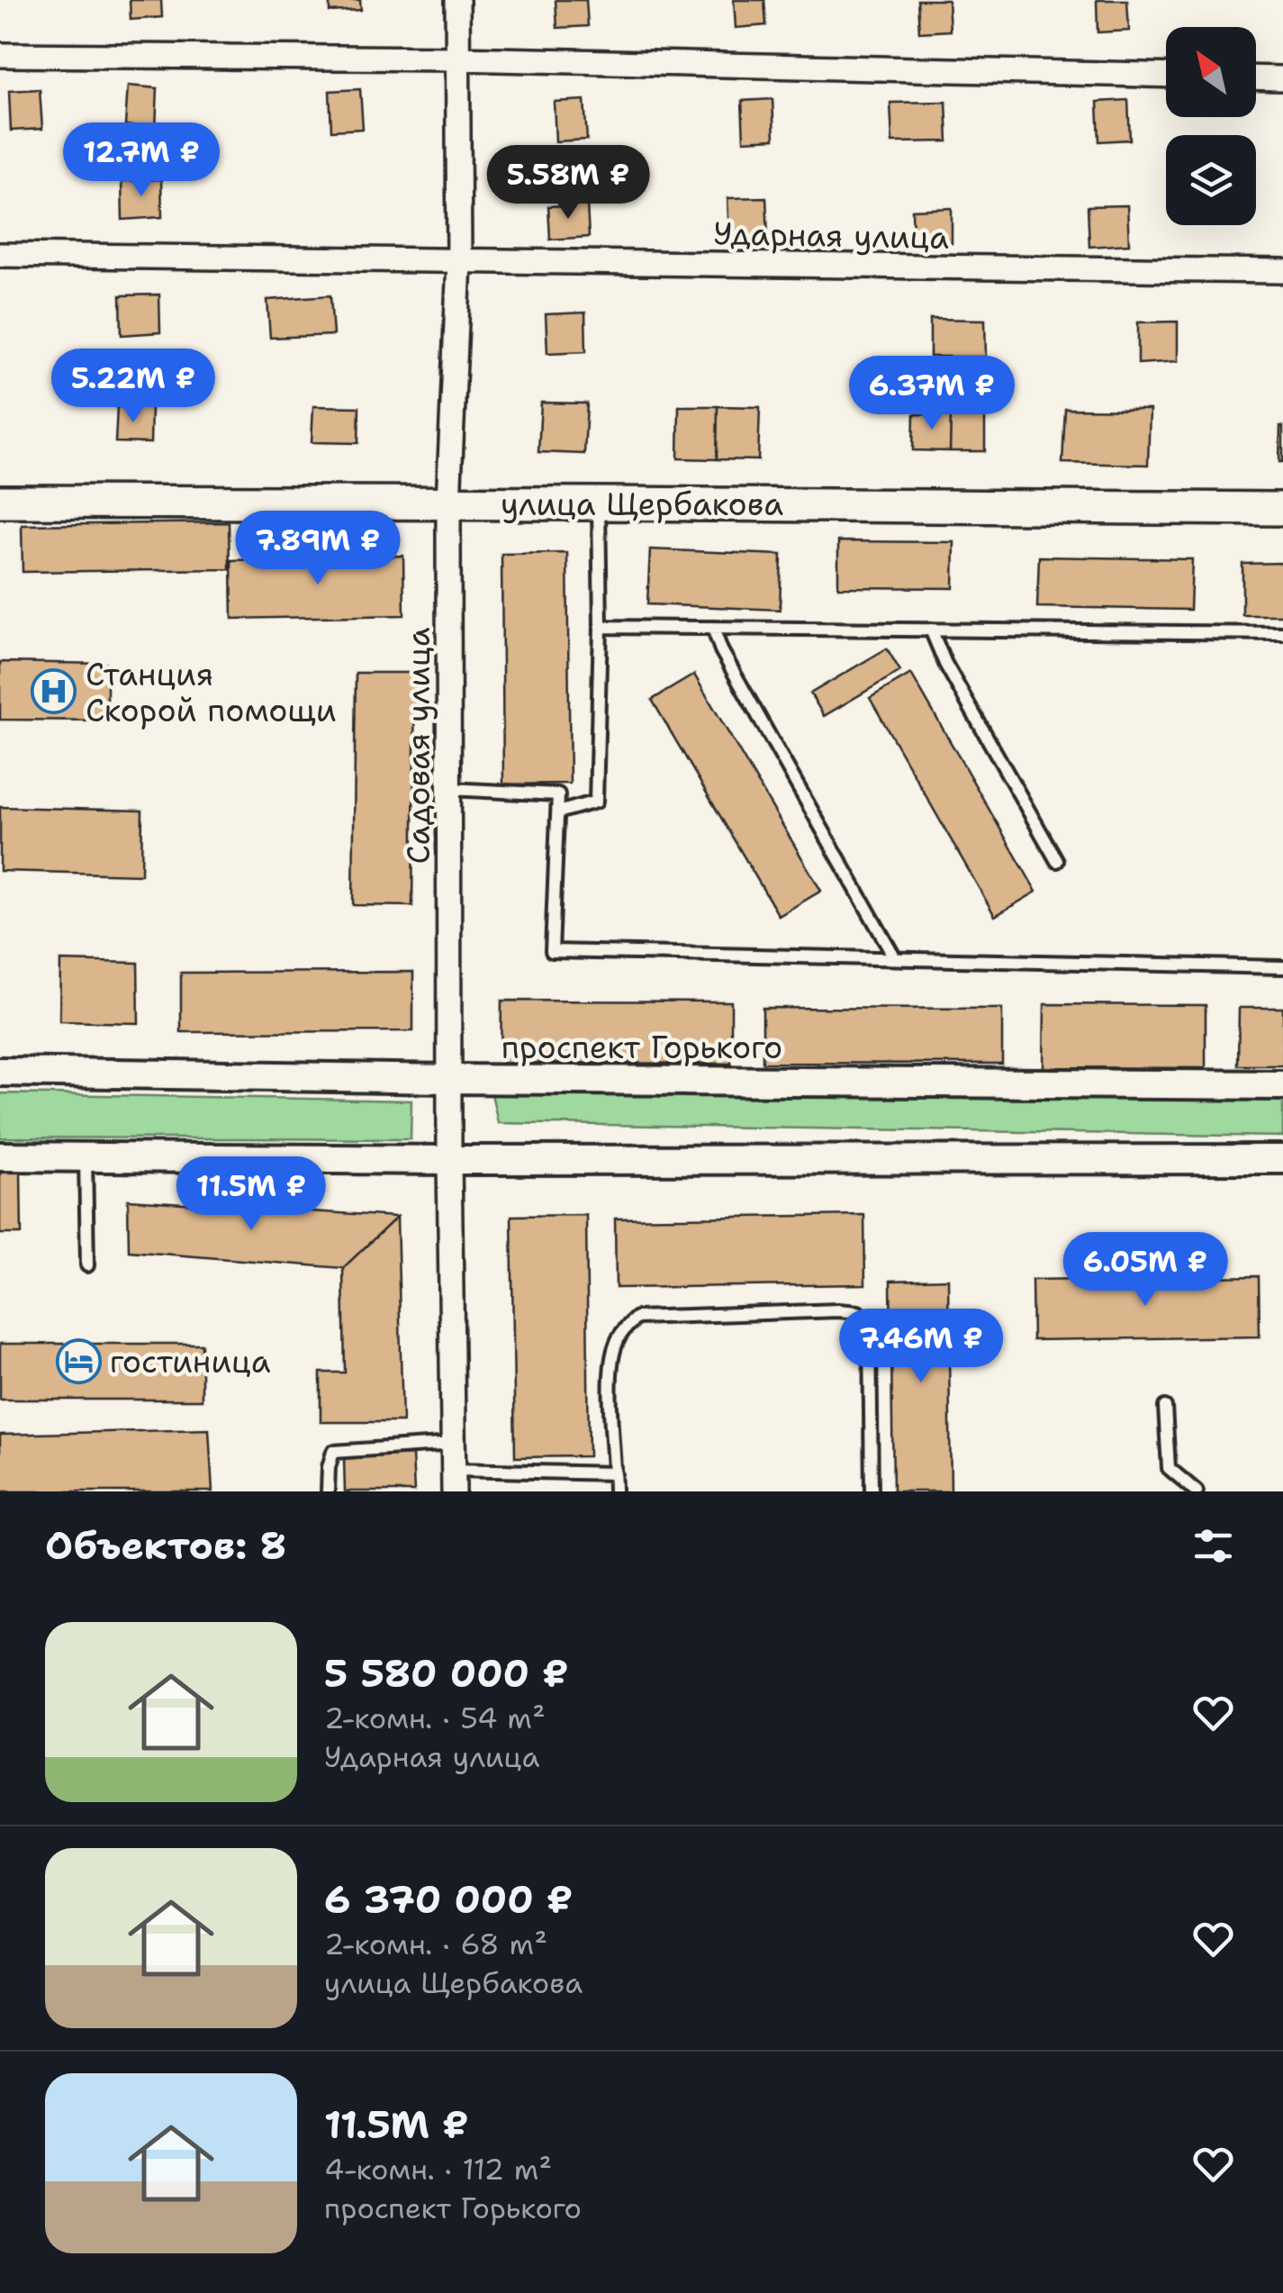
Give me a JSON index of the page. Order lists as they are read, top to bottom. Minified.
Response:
{"streets":{"main road":["улица Щербакова"],"street":["Ударная улица","Садовая улица","проспект Горького"]},"crossings":[["Ударная улица","Садовая улица"],["улица Щербакова","Садовая улица"],["Садовая улица","проспект Горького"]],"places":{"hospital":["Станция Скорой помощи"],"hotel":["гостиница"]},"north":"top left","page":{"price":["12.7M ₽","5.58M ₽","5.22M ₽","6.37M ₽","7.89M ₽","11.5M ₽","6.05M ₽","7.46M ₽"],"heading":"Объектов: 8","list":[{"name":"5 580 000 ₽","note":"2-комн. · 54 m² · Ударная улица"},{"name":"6 370 000 ₽","note":"2-комн. · 68 m² · улица Щербакова"},{"name":"11.5M ₽","note":"4-комн. · 112 m² · проспект Горького"}]}}
